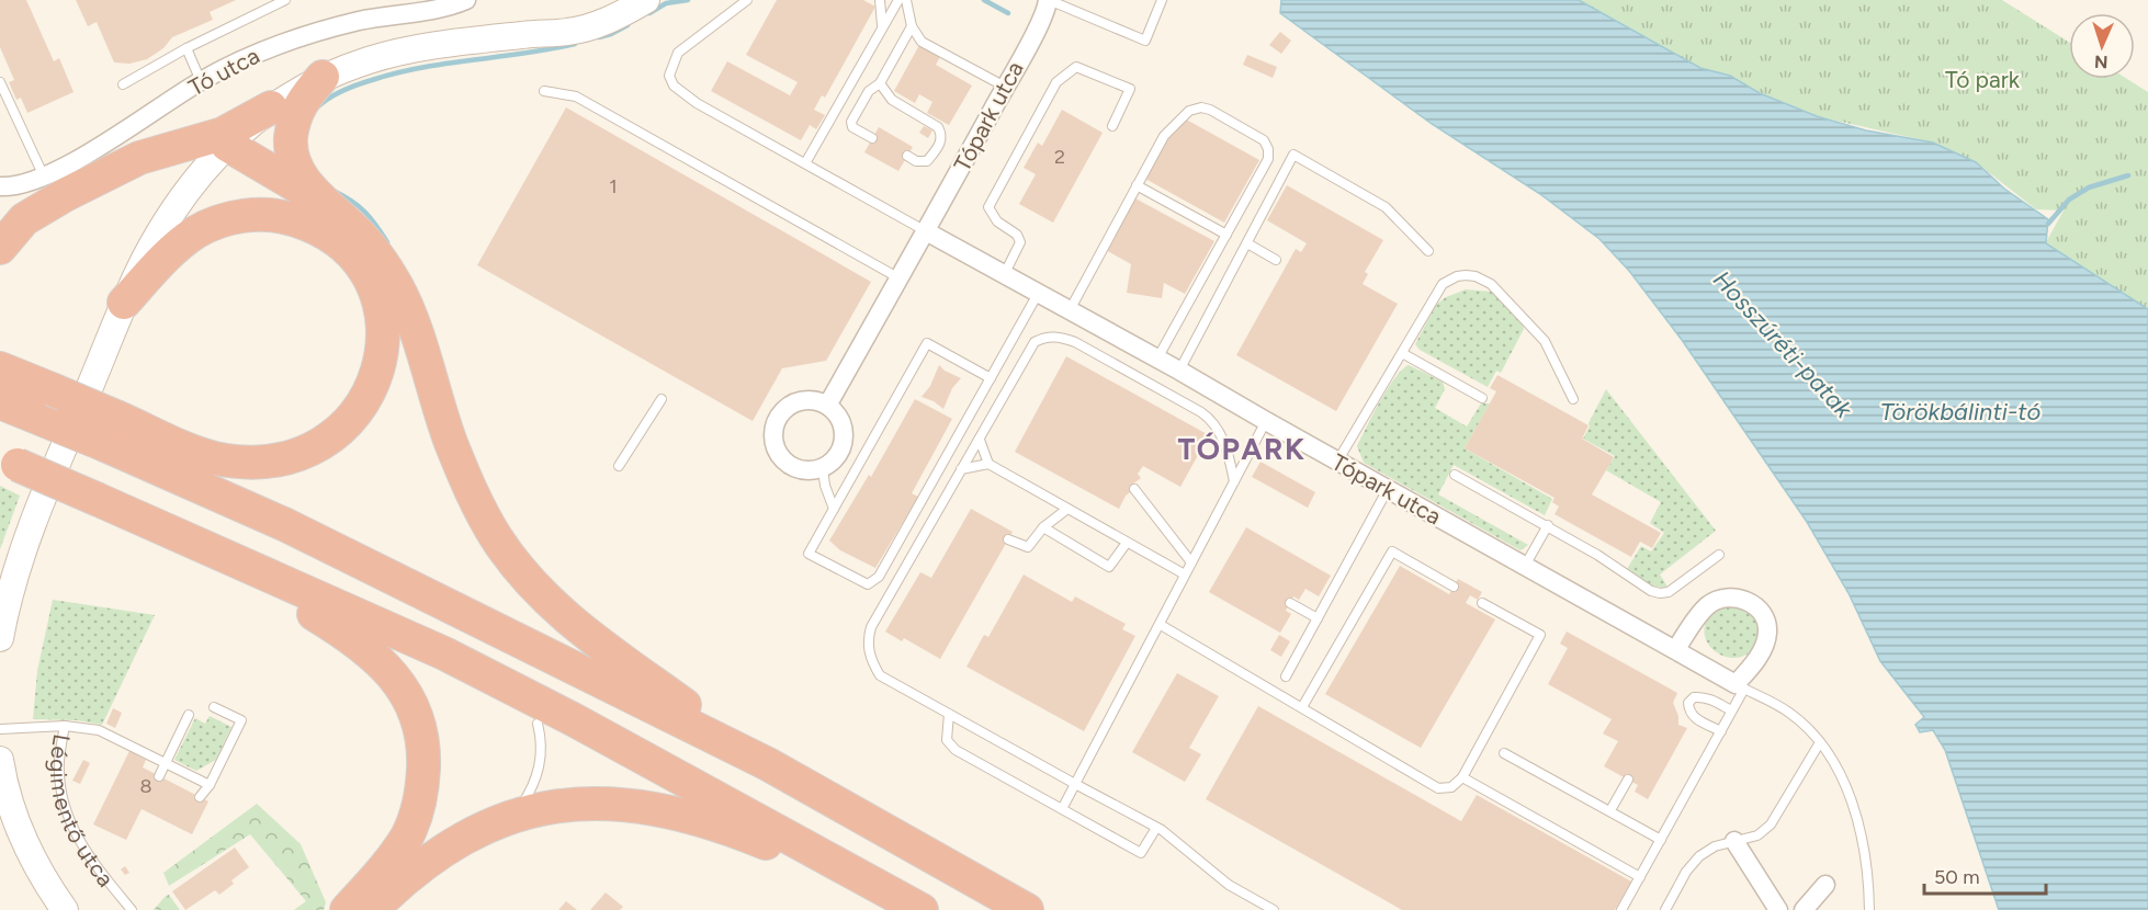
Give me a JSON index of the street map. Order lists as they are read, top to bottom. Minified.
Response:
{"streets":{"street":["Tó utca","Tópark utca"],"lane":["Légimentő utca"]},"districts":["TÓPARK"],"water":["Hosszúréti-patak","Törökbálinti-tó"],"parks":["Tó park"],"house_numbers":["2","1","8"],"scale_bar":"50 m","north":"bottom"}
